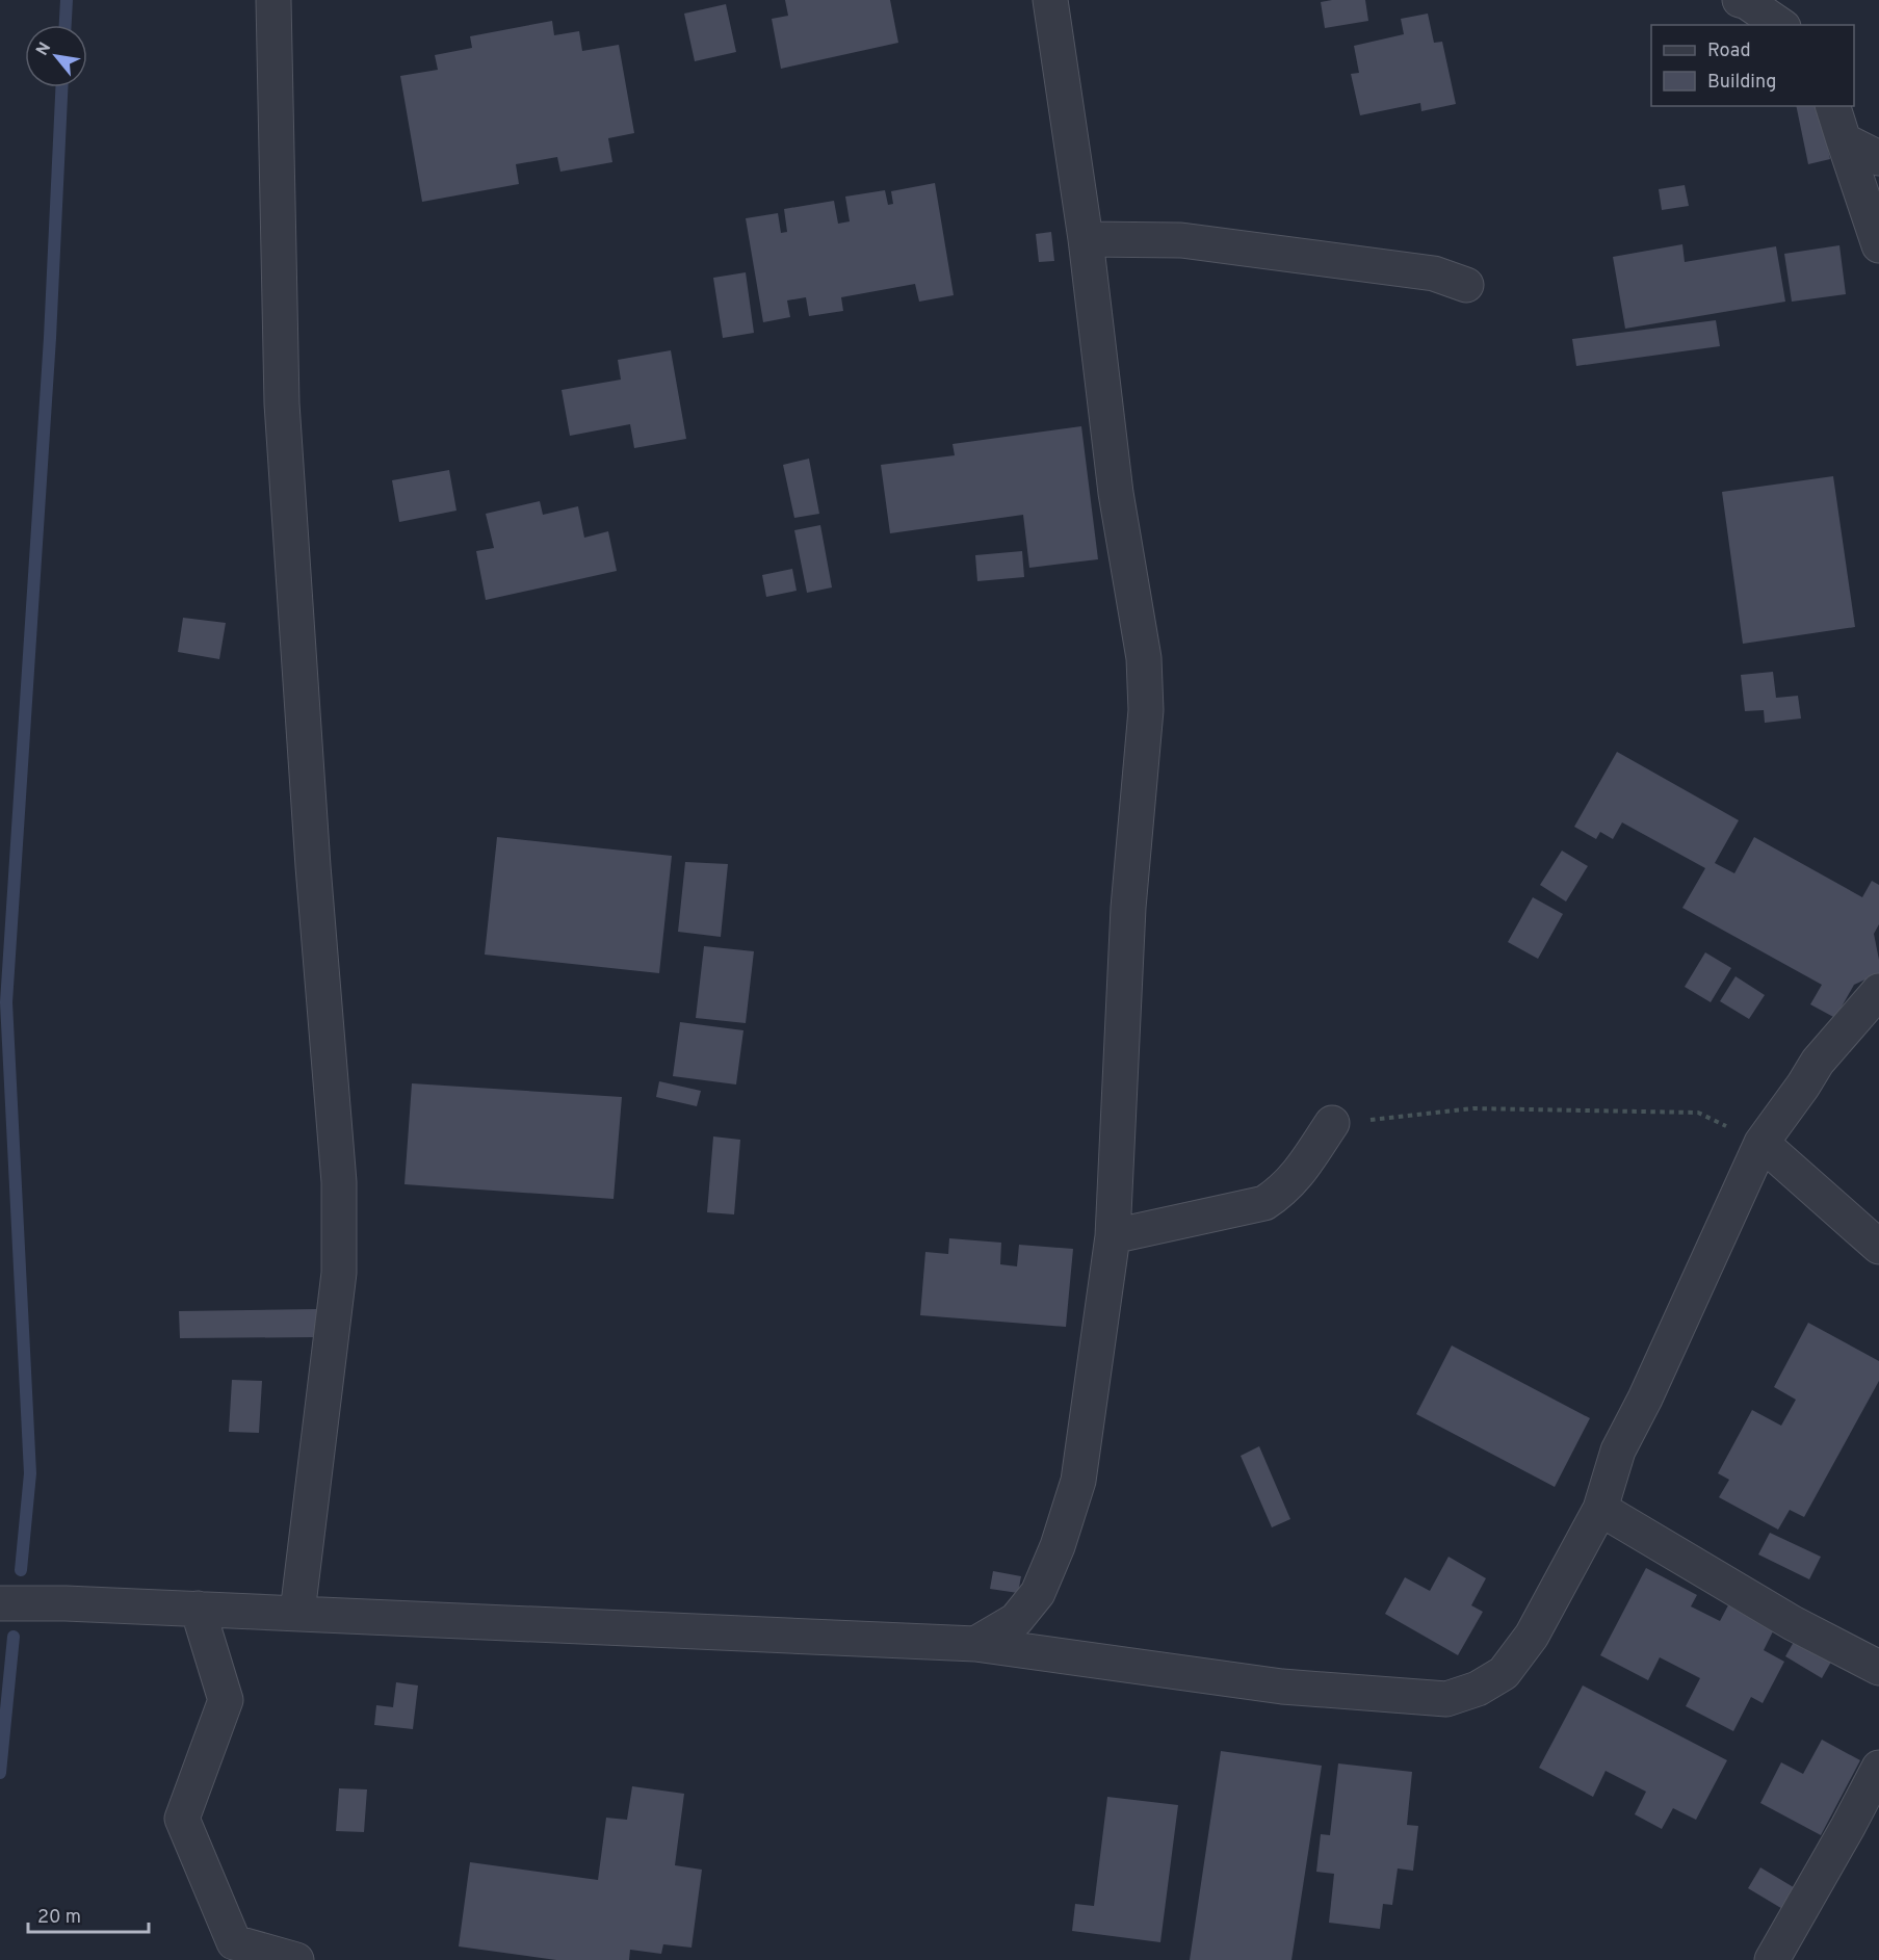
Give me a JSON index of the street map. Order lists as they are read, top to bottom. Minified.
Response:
{"legend":["Road","Building"],"scale_bar":"20 m","north":"top left"}
